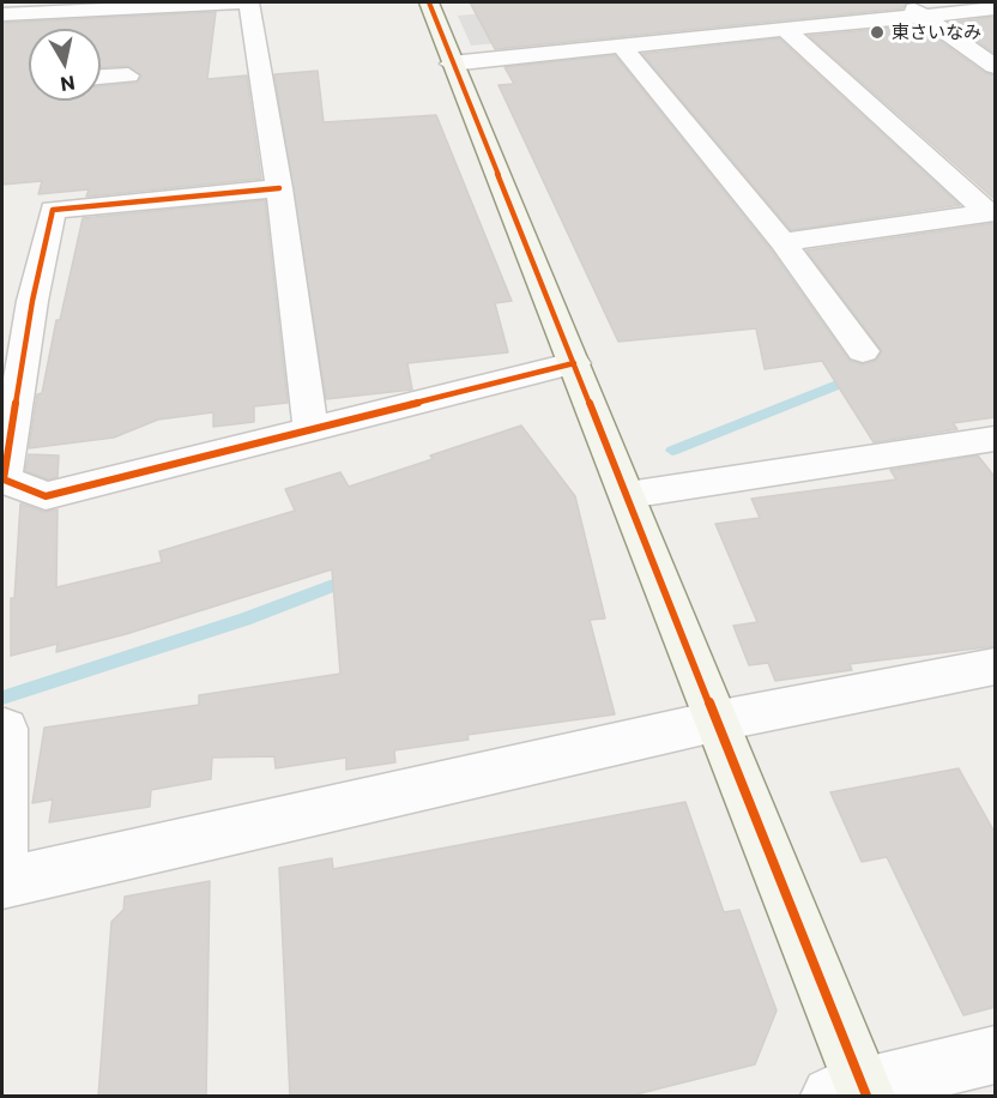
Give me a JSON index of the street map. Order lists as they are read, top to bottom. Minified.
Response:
{"places":["東さいなみ"],"north":"bottom"}
